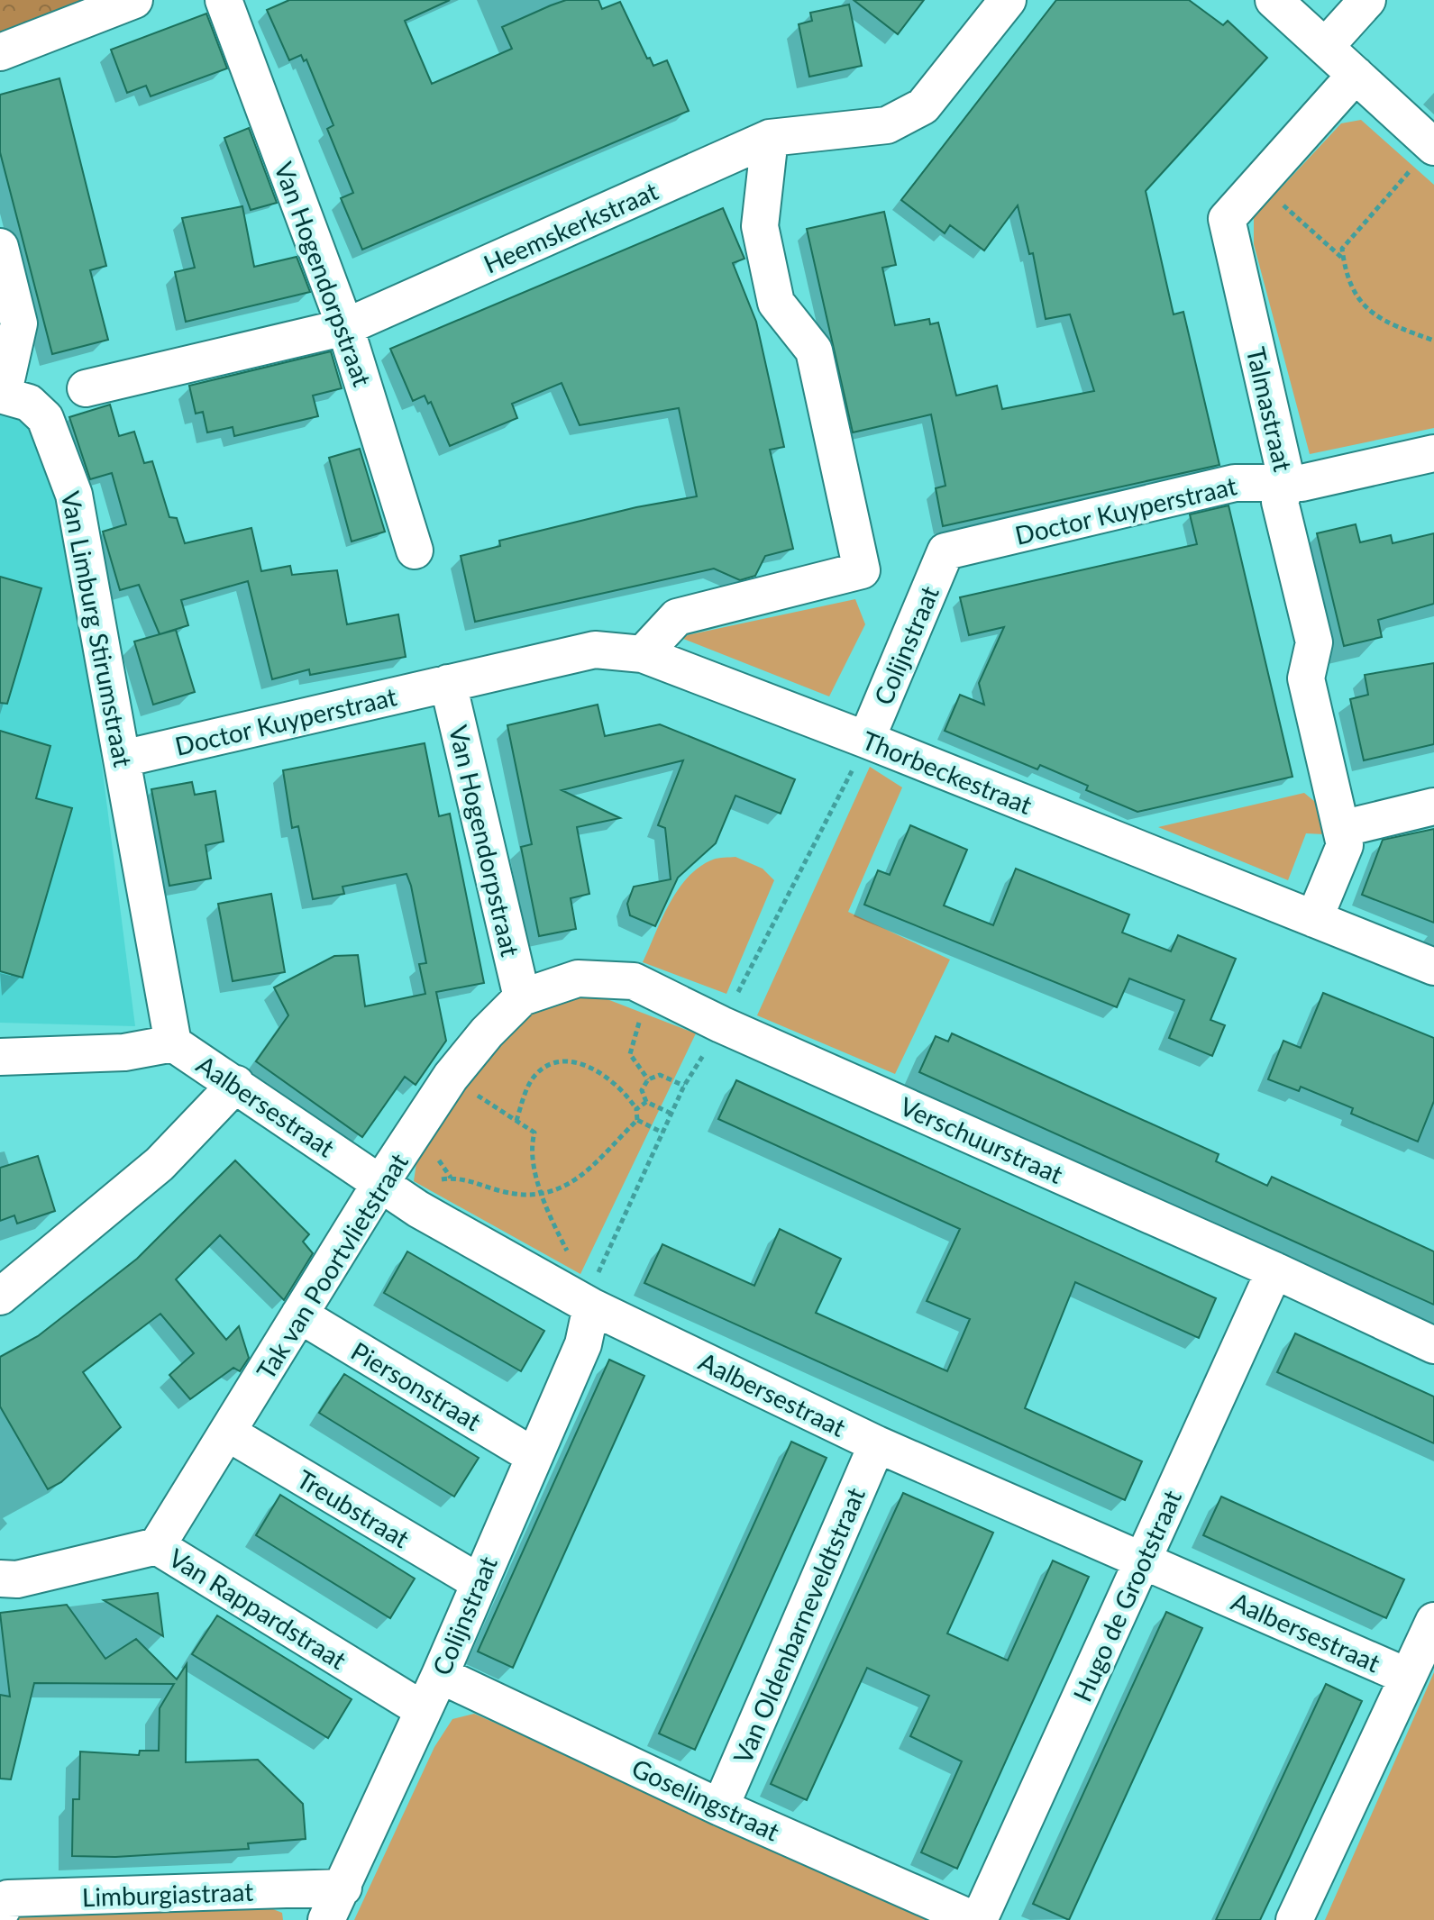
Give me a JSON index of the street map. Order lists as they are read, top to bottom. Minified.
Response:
{"streets":{"street":["Heemskerkstraat","Van Hogendorpstraat","Talmastraat","Doctor Kuyperstraat","Van Limburg Stirumstraat","Colijnstraat","Thorbeckestraat","Aalbersestraat","Verschuurstraat","Tak van Poortvlietstraat","Piersonstraat","Treubstraat","Hugo de Grootstraat","Van Rappardstraat","Van Oldenbarneveldtstraat","Goselingstraat","Limburgiastraat"]},"crossings":[["Heemskerkstraat","Van Hogendorpstraat"],["Van Hogendorpstraat","Doctor Kuyperstraat"],["Van Hogendorpstraat","Thorbeckestraat"],["Van Hogendorpstraat","Verschuurstraat"],["Van Hogendorpstraat","Tak van Poortvlietstraat"],["Talmastraat","Doctor Kuyperstraat"],["Talmastraat","Thorbeckestraat"],["Doctor Kuyperstraat","Van Limburg Stirumstraat"],["Doctor Kuyperstraat","Colijnstraat"],["Doctor Kuyperstraat","Thorbeckestraat"],["Van Limburg Stirumstraat","Aalbersestraat"],["Colijnstraat","Thorbeckestraat"],["Colijnstraat","Aalbersestraat"],["Colijnstraat","Piersonstraat"],["Colijnstraat","Treubstraat"],["Colijnstraat","Van Rappardstraat"],["Colijnstraat","Goselingstraat"],["Colijnstraat","Limburgiastraat"],["Aalbersestraat","Tak van Poortvlietstraat"],["Aalbersestraat","Hugo de Grootstraat"],["Aalbersestraat","Van Oldenbarneveldtstraat"],["Verschuurstraat","Tak van Poortvlietstraat"],["Verschuurstraat","Hugo de Grootstraat"],["Tak van Poortvlietstraat","Piersonstraat"],["Tak van Poortvlietstraat","Treubstraat"],["Tak van Poortvlietstraat","Van Rappardstraat"],["Hugo de Grootstraat","Goselingstraat"],["Van Oldenbarneveldtstraat","Goselingstraat"]]}
